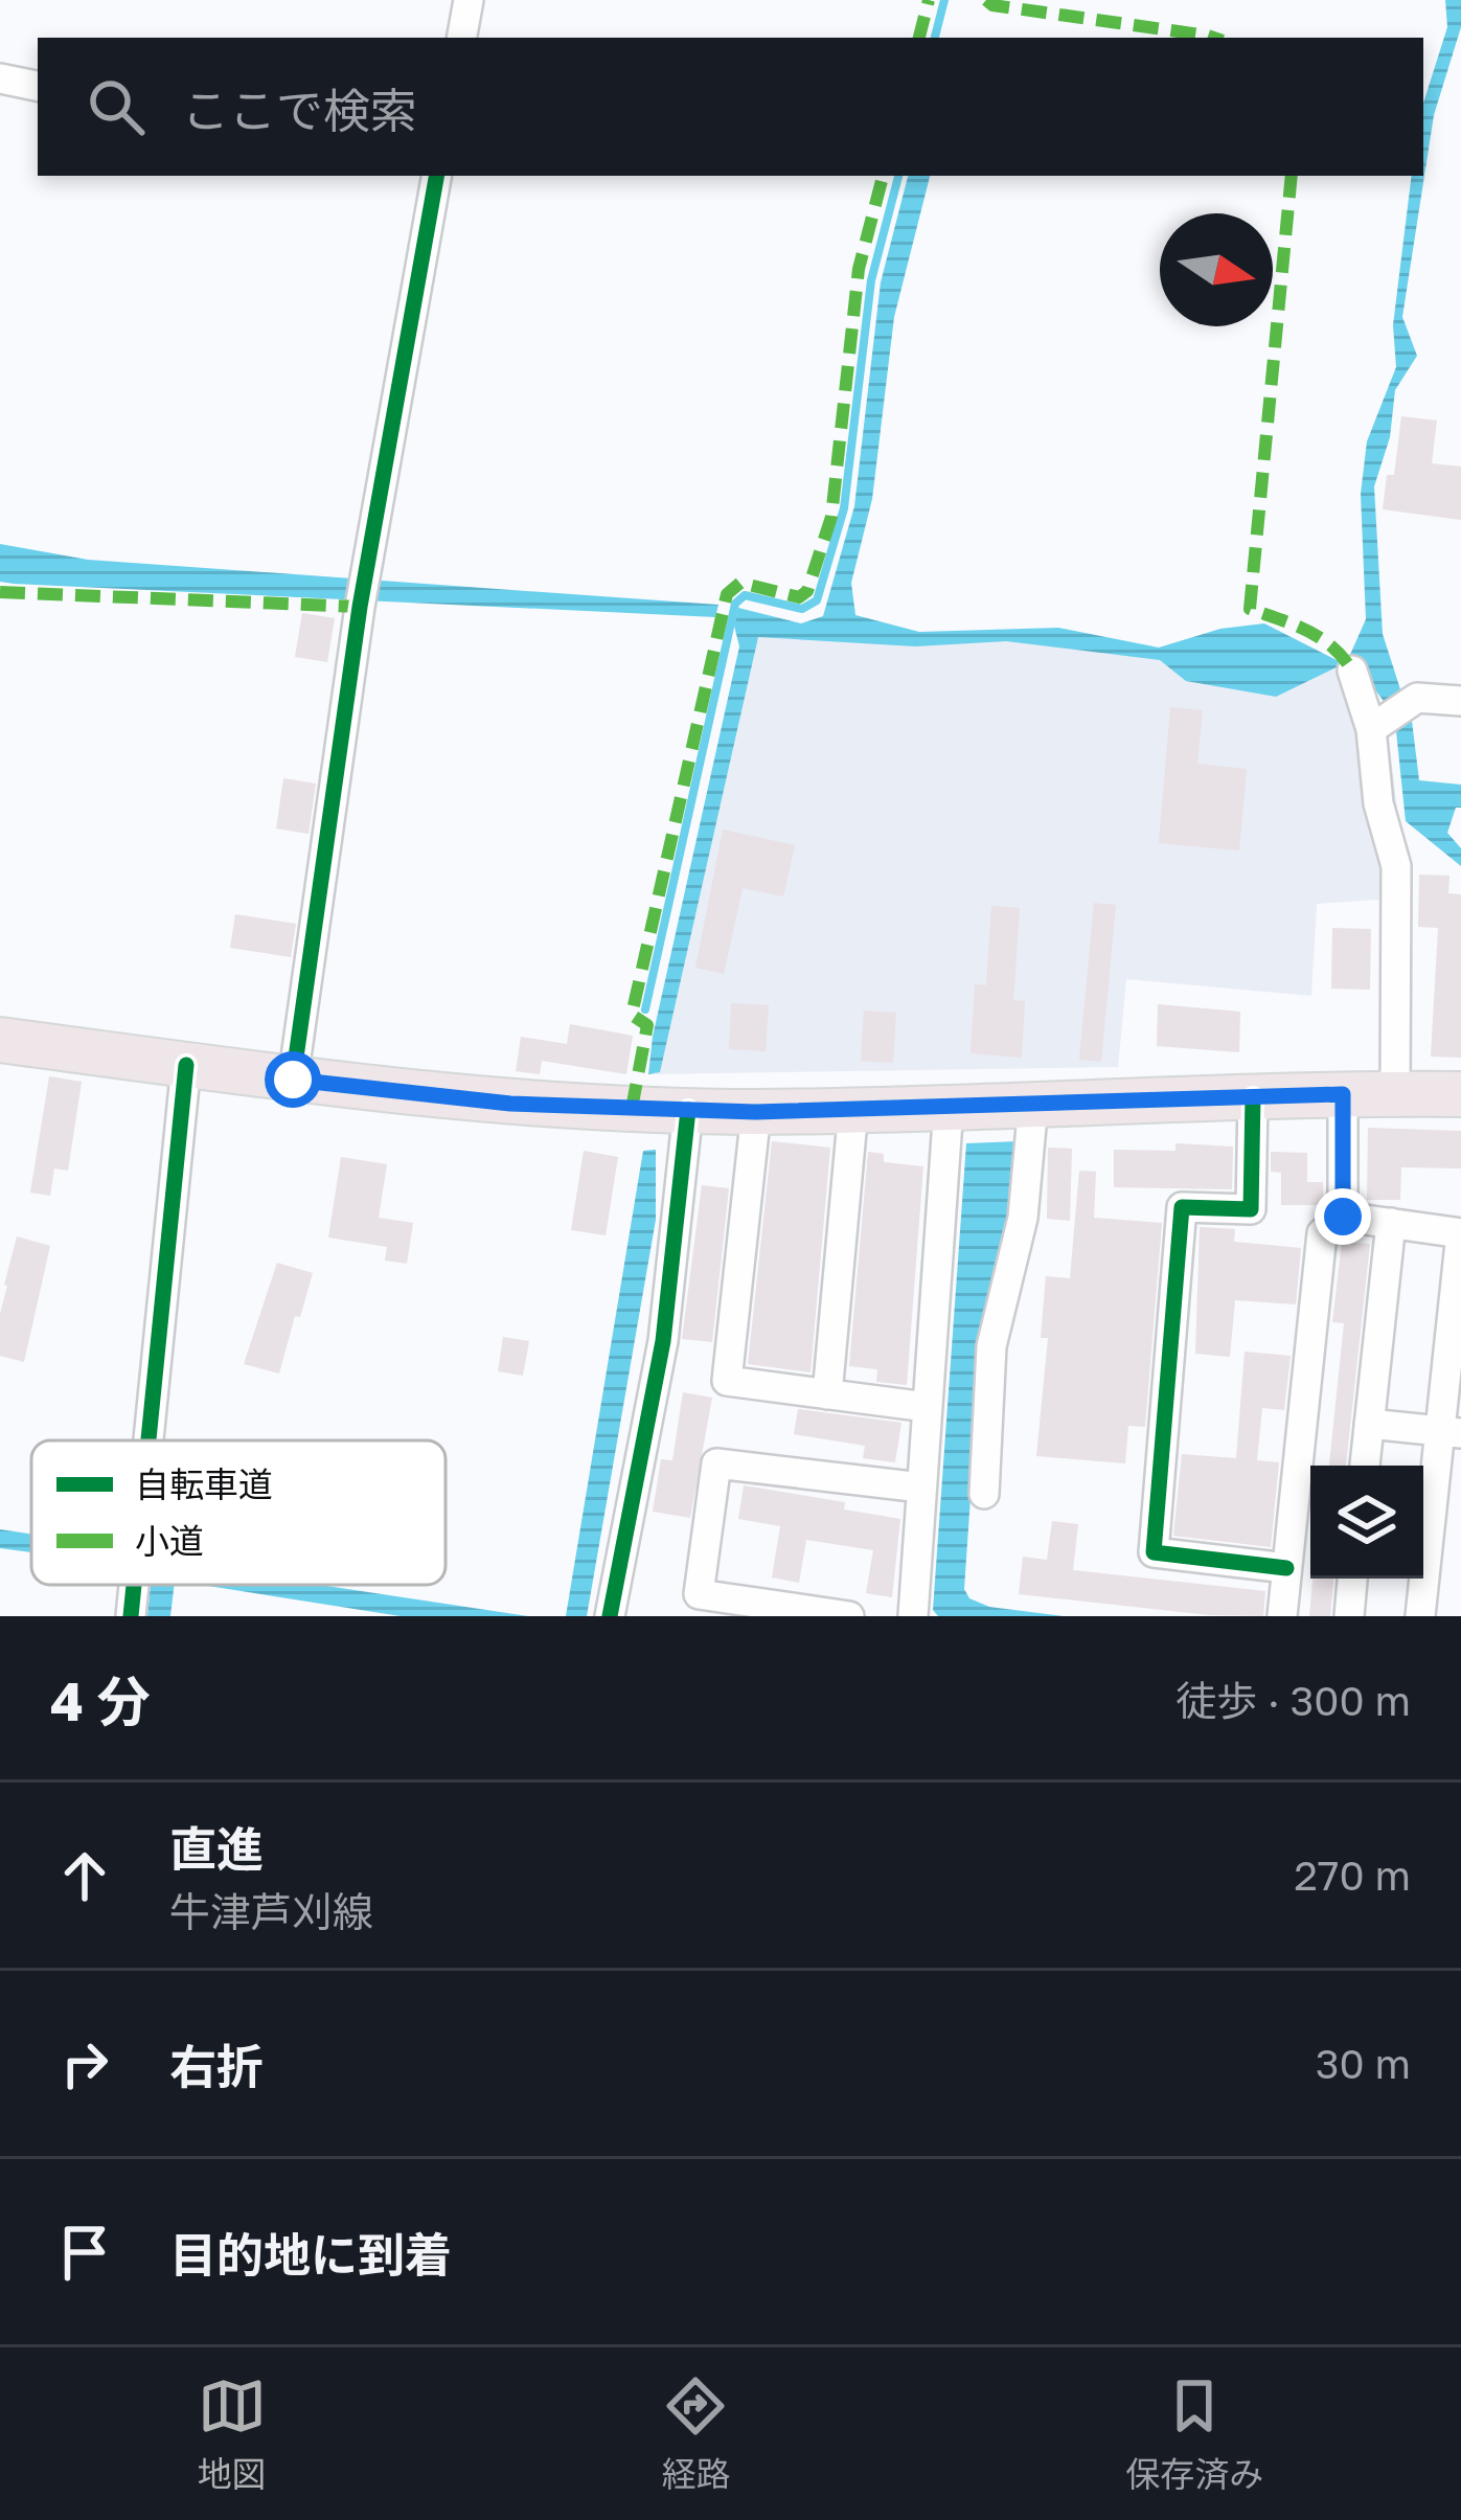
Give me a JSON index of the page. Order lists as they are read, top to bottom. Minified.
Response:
{"legend":["自転車道","小道"],"north":"right","page":{"search":"ここで検索","heading":["4 分","徒歩 · 300 m"],"list":[["直進","牛津芦刈線","270 m"],["右折","30 m"],"目的地に到着"],"nav":["地図","経路","保存済み"]}}
